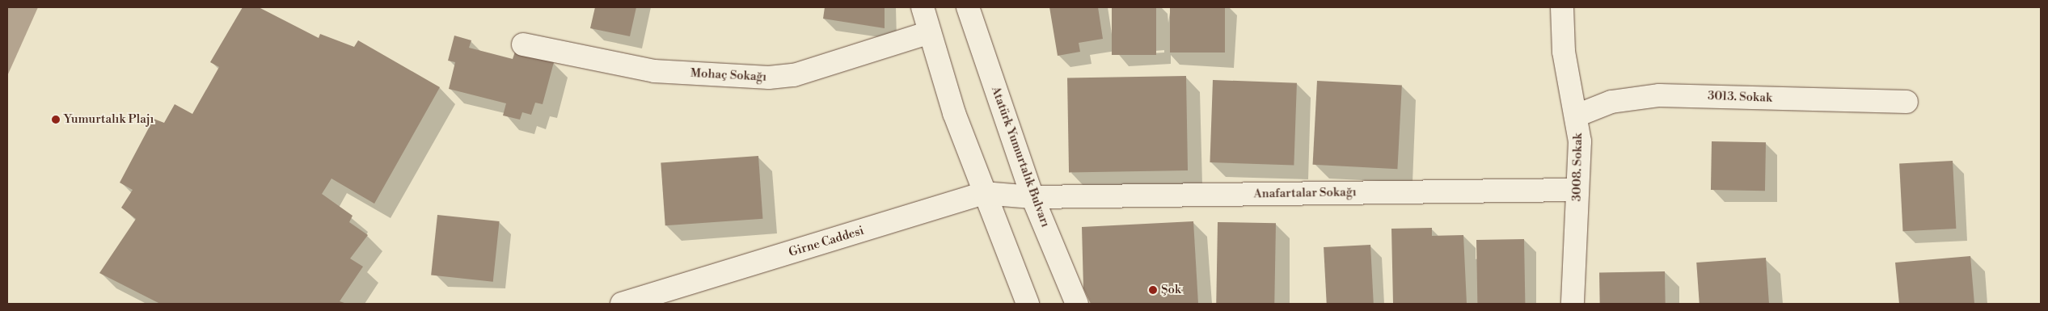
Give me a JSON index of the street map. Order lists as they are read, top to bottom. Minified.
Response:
{"streets":{"street":["Mohaç Sokağı","3013. Sokak","Atatürk Yumurtalık Bulvarı","3008. Sokak","Anafartalar Sokağı","Girne Caddesi"]},"crossings":[["3013. Sokak","3008. Sokak"],["Atatürk Yumurtalık Bulvarı","Anafartalar Sokağı"],["Atatürk Yumurtalık Bulvarı","Girne Caddesi"],["3008. Sokak","Anafartalar Sokağı"],["Anafartalar Sokağı","Girne Caddesi"]],"places":["Yumurtalık Plajı","Şok"]}
